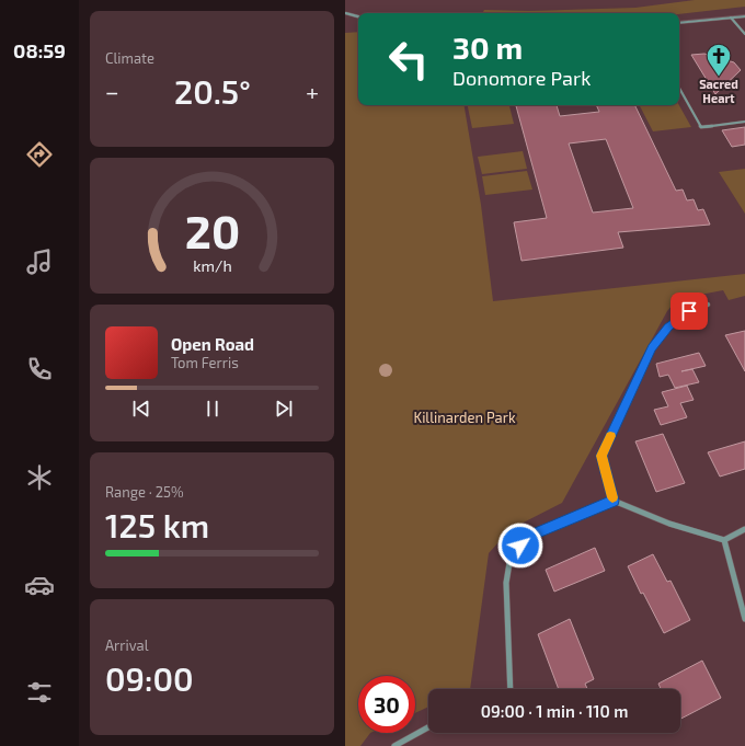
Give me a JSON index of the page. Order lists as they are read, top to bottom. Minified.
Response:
{"parks":["Killinarden Park"],"places":{"church":["Sacred Heart"]},"page":{"tabs":"08:59","tile":["Climate",["Range · 25%","125 km"],["Arrival","09:00"]],"turn":["30 m","Donomore Park"],"heat":["−","20.5°","+"],"song":["Open Road","Tom Ferris"],"limit":"30","trip":"09:00 · 1 min · 110 m","gauge":["20","km/h"]}}
